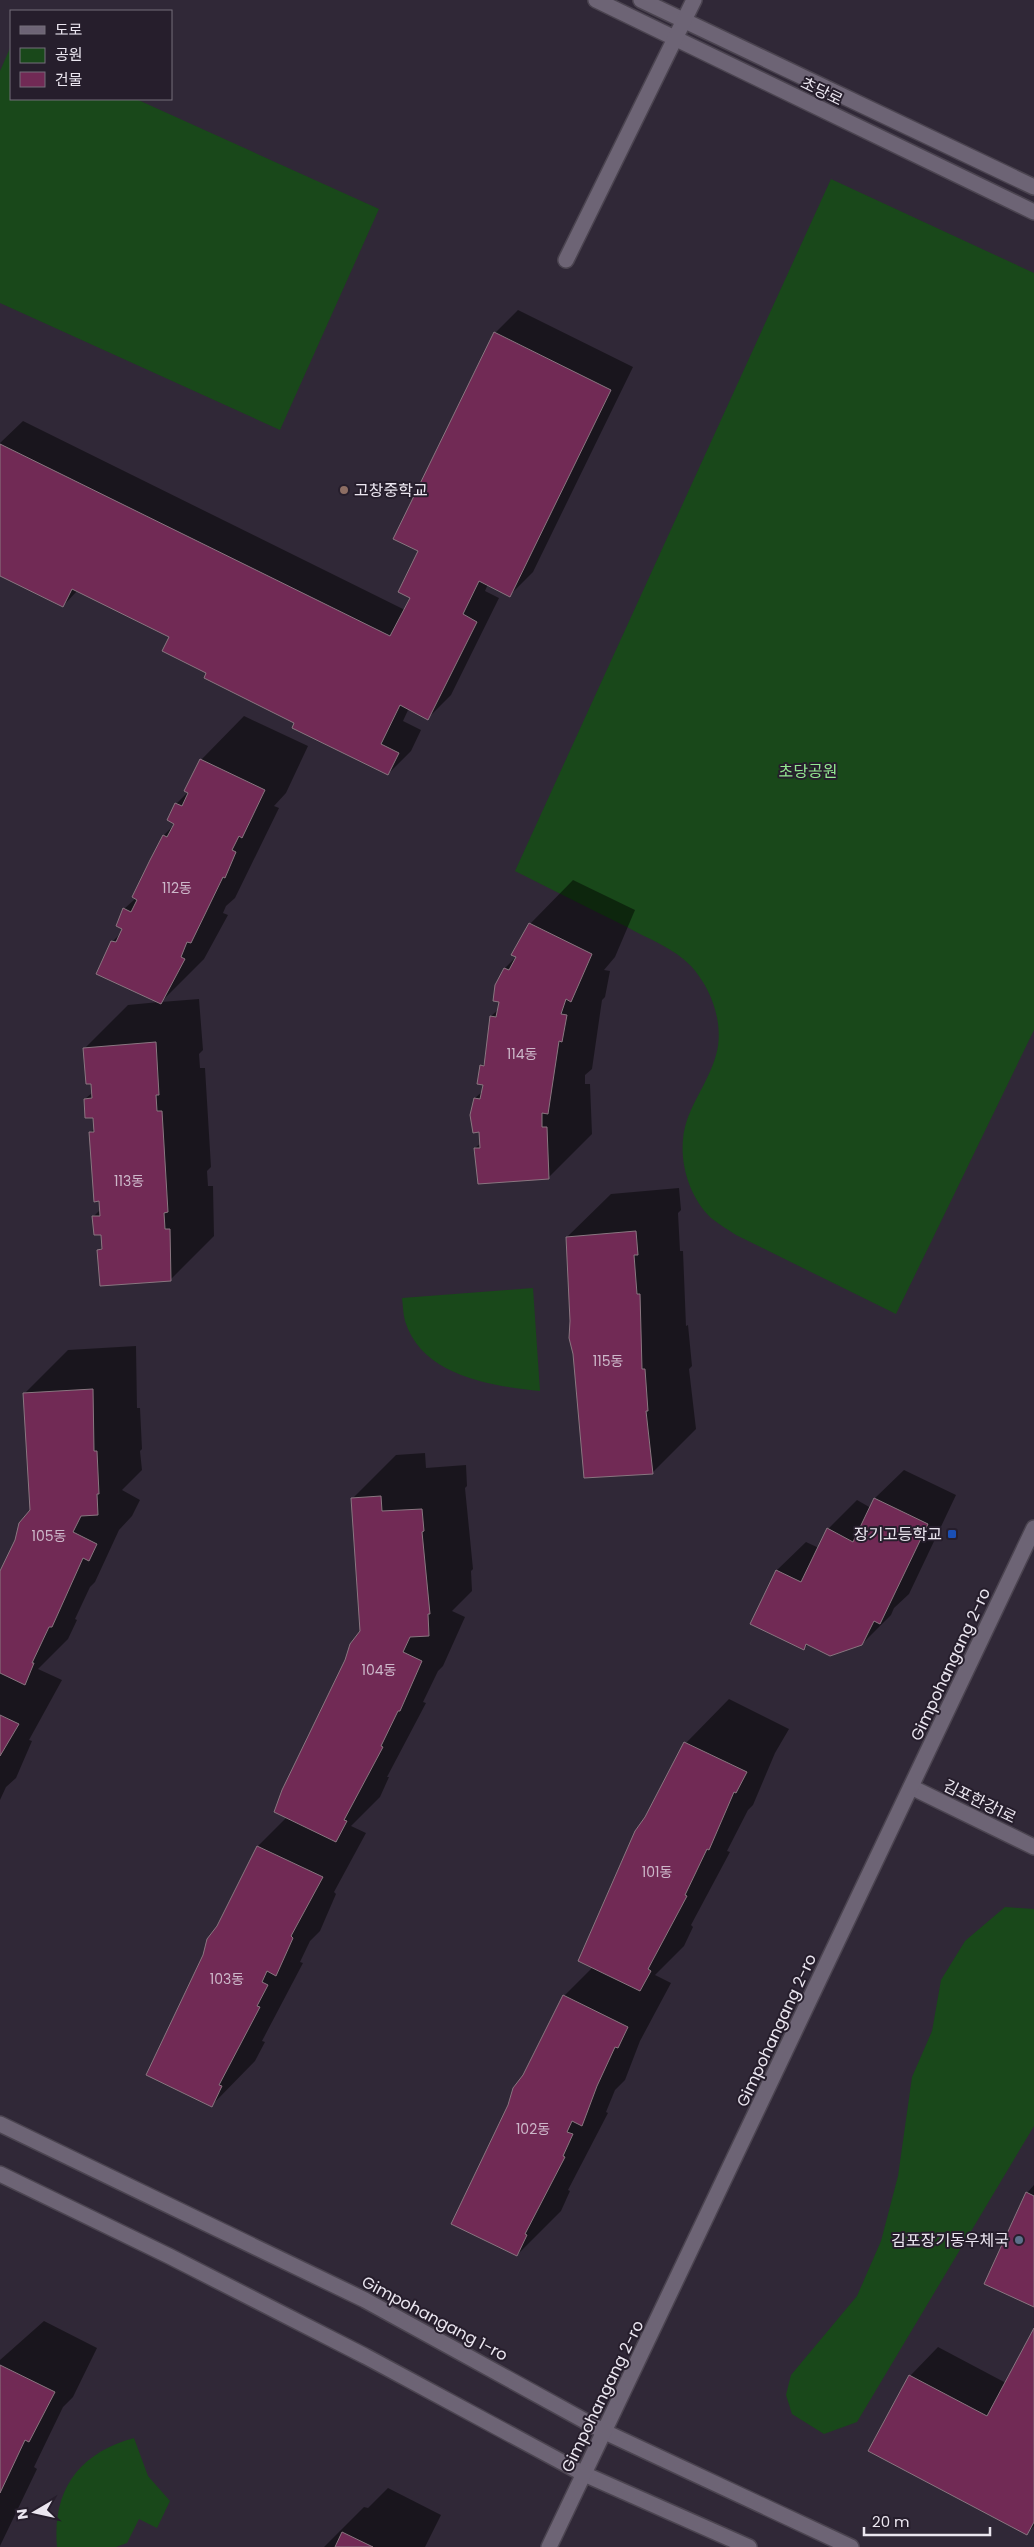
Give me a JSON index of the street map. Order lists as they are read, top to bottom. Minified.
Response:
{"streets":{"street":["초당로","Gimpohangang 2-ro","김포한강1로","Gimpohangang 1-ro"]},"crossings":[["Gimpohangang 2-ro","김포한강1로"],["Gimpohangang 2-ro","Gimpohangang 1-ro"]],"parks":["초당공원"],"places":{"other":["고창중학교","김포장기동우체국"],"transit":["장기고등학교"]},"house_numbers":["112동","114동","113동","115동","105동","104동","101동","103동","102동"],"legend":["도로","공원","건물"],"scale_bar":"20 m","north":"left"}
